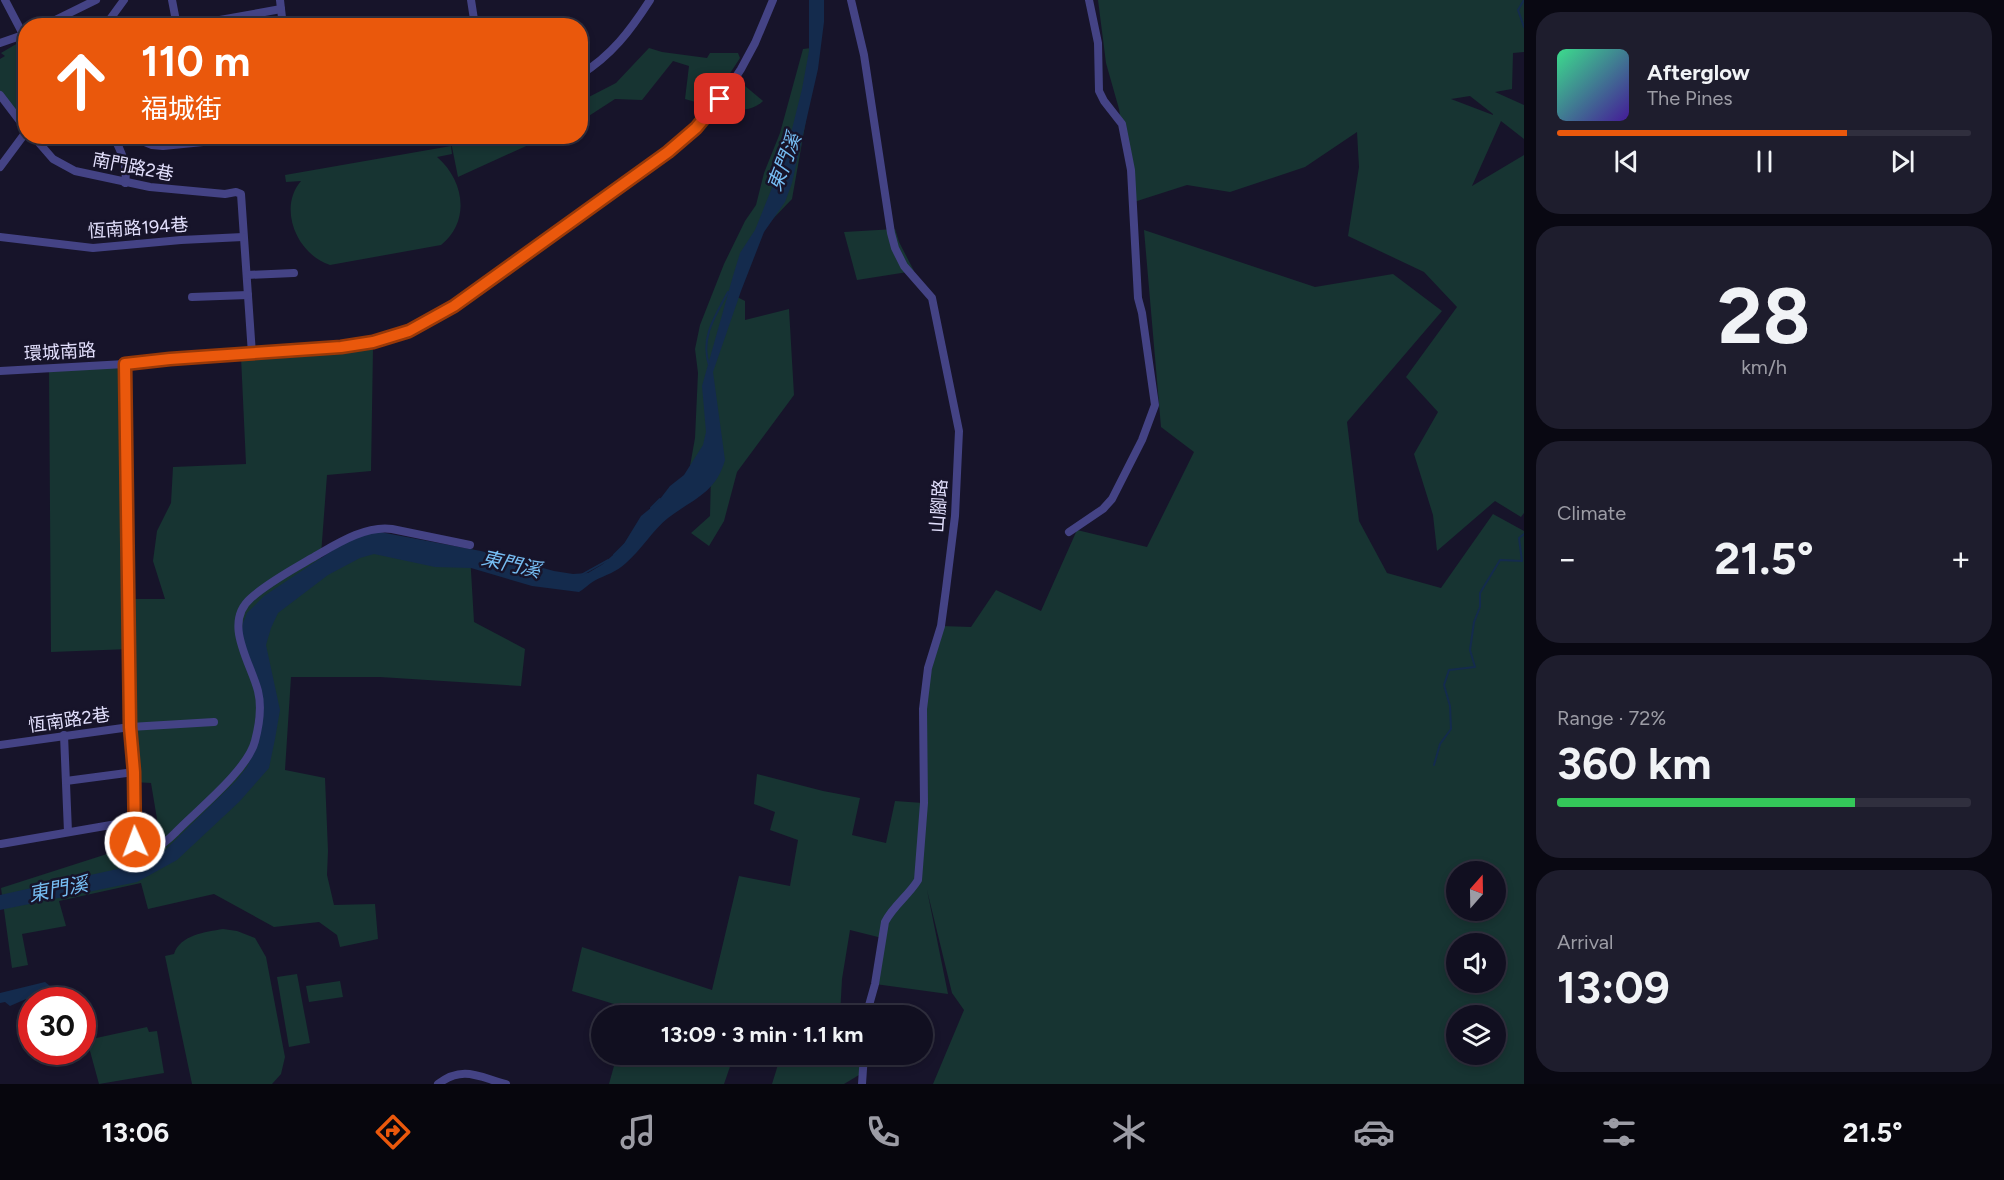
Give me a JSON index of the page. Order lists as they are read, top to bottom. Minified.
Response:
{"streets":{"street":["南門路2巷","恆南路194巷","環城南路","山腳路","恆南路2巷"]},"crossings":[["南門路2巷","恆南路194巷"]],"water":["東門溪"],"north":"top","page":{"turn":["110 m","福城街"],"song":["Afterglow","The Pines"],"tile":[["28","km/h"],"Climate",["Range · 72%","360 km"],["Arrival","13:09"]],"heat":["−","21.5°","+"],"limit":"30","trip":"13:09 · 3 min · 1.1 km","tabs":["13:06","21.5°"]}}
